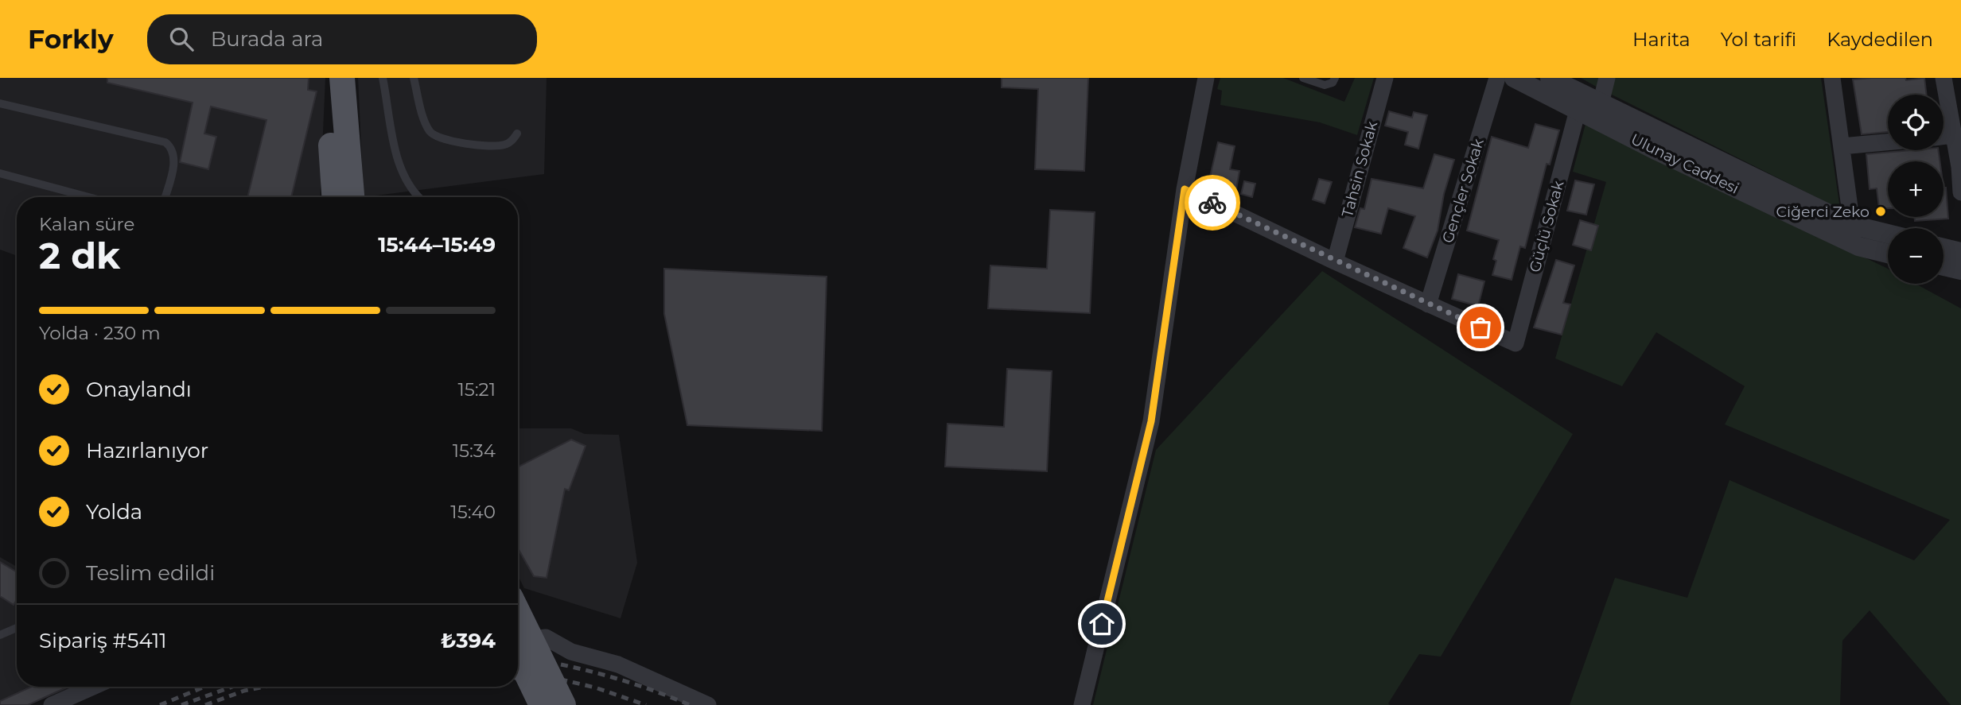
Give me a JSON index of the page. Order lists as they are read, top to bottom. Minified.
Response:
{"streets":{"street":["Ulunay Caddesi","Tahsin Sokak","Gençler Sokak","Güçlü Sokak"]},"crossings":[["Ulunay Caddesi","Güçlü Sokak"],["Gençler Sokak","Güçlü Sokak"]],"places":["Ciğerci Zeko"],"page":{"header":"Forkly","search":"Burada ara","nav":["Harita","Yol tarifi","Kaydedilen"],"map_buttons":["+","−"],"heading":["2 dk","Kalan süre","15:44–15:49"],"panel":["Sipariş #5411","₺394"],"bar":"Yolda · 230 m","list":[["Onaylandı","15:21"],["Hazırlanıyor","15:34"],["Yolda","15:40"],"Teslim edildi"]}}
